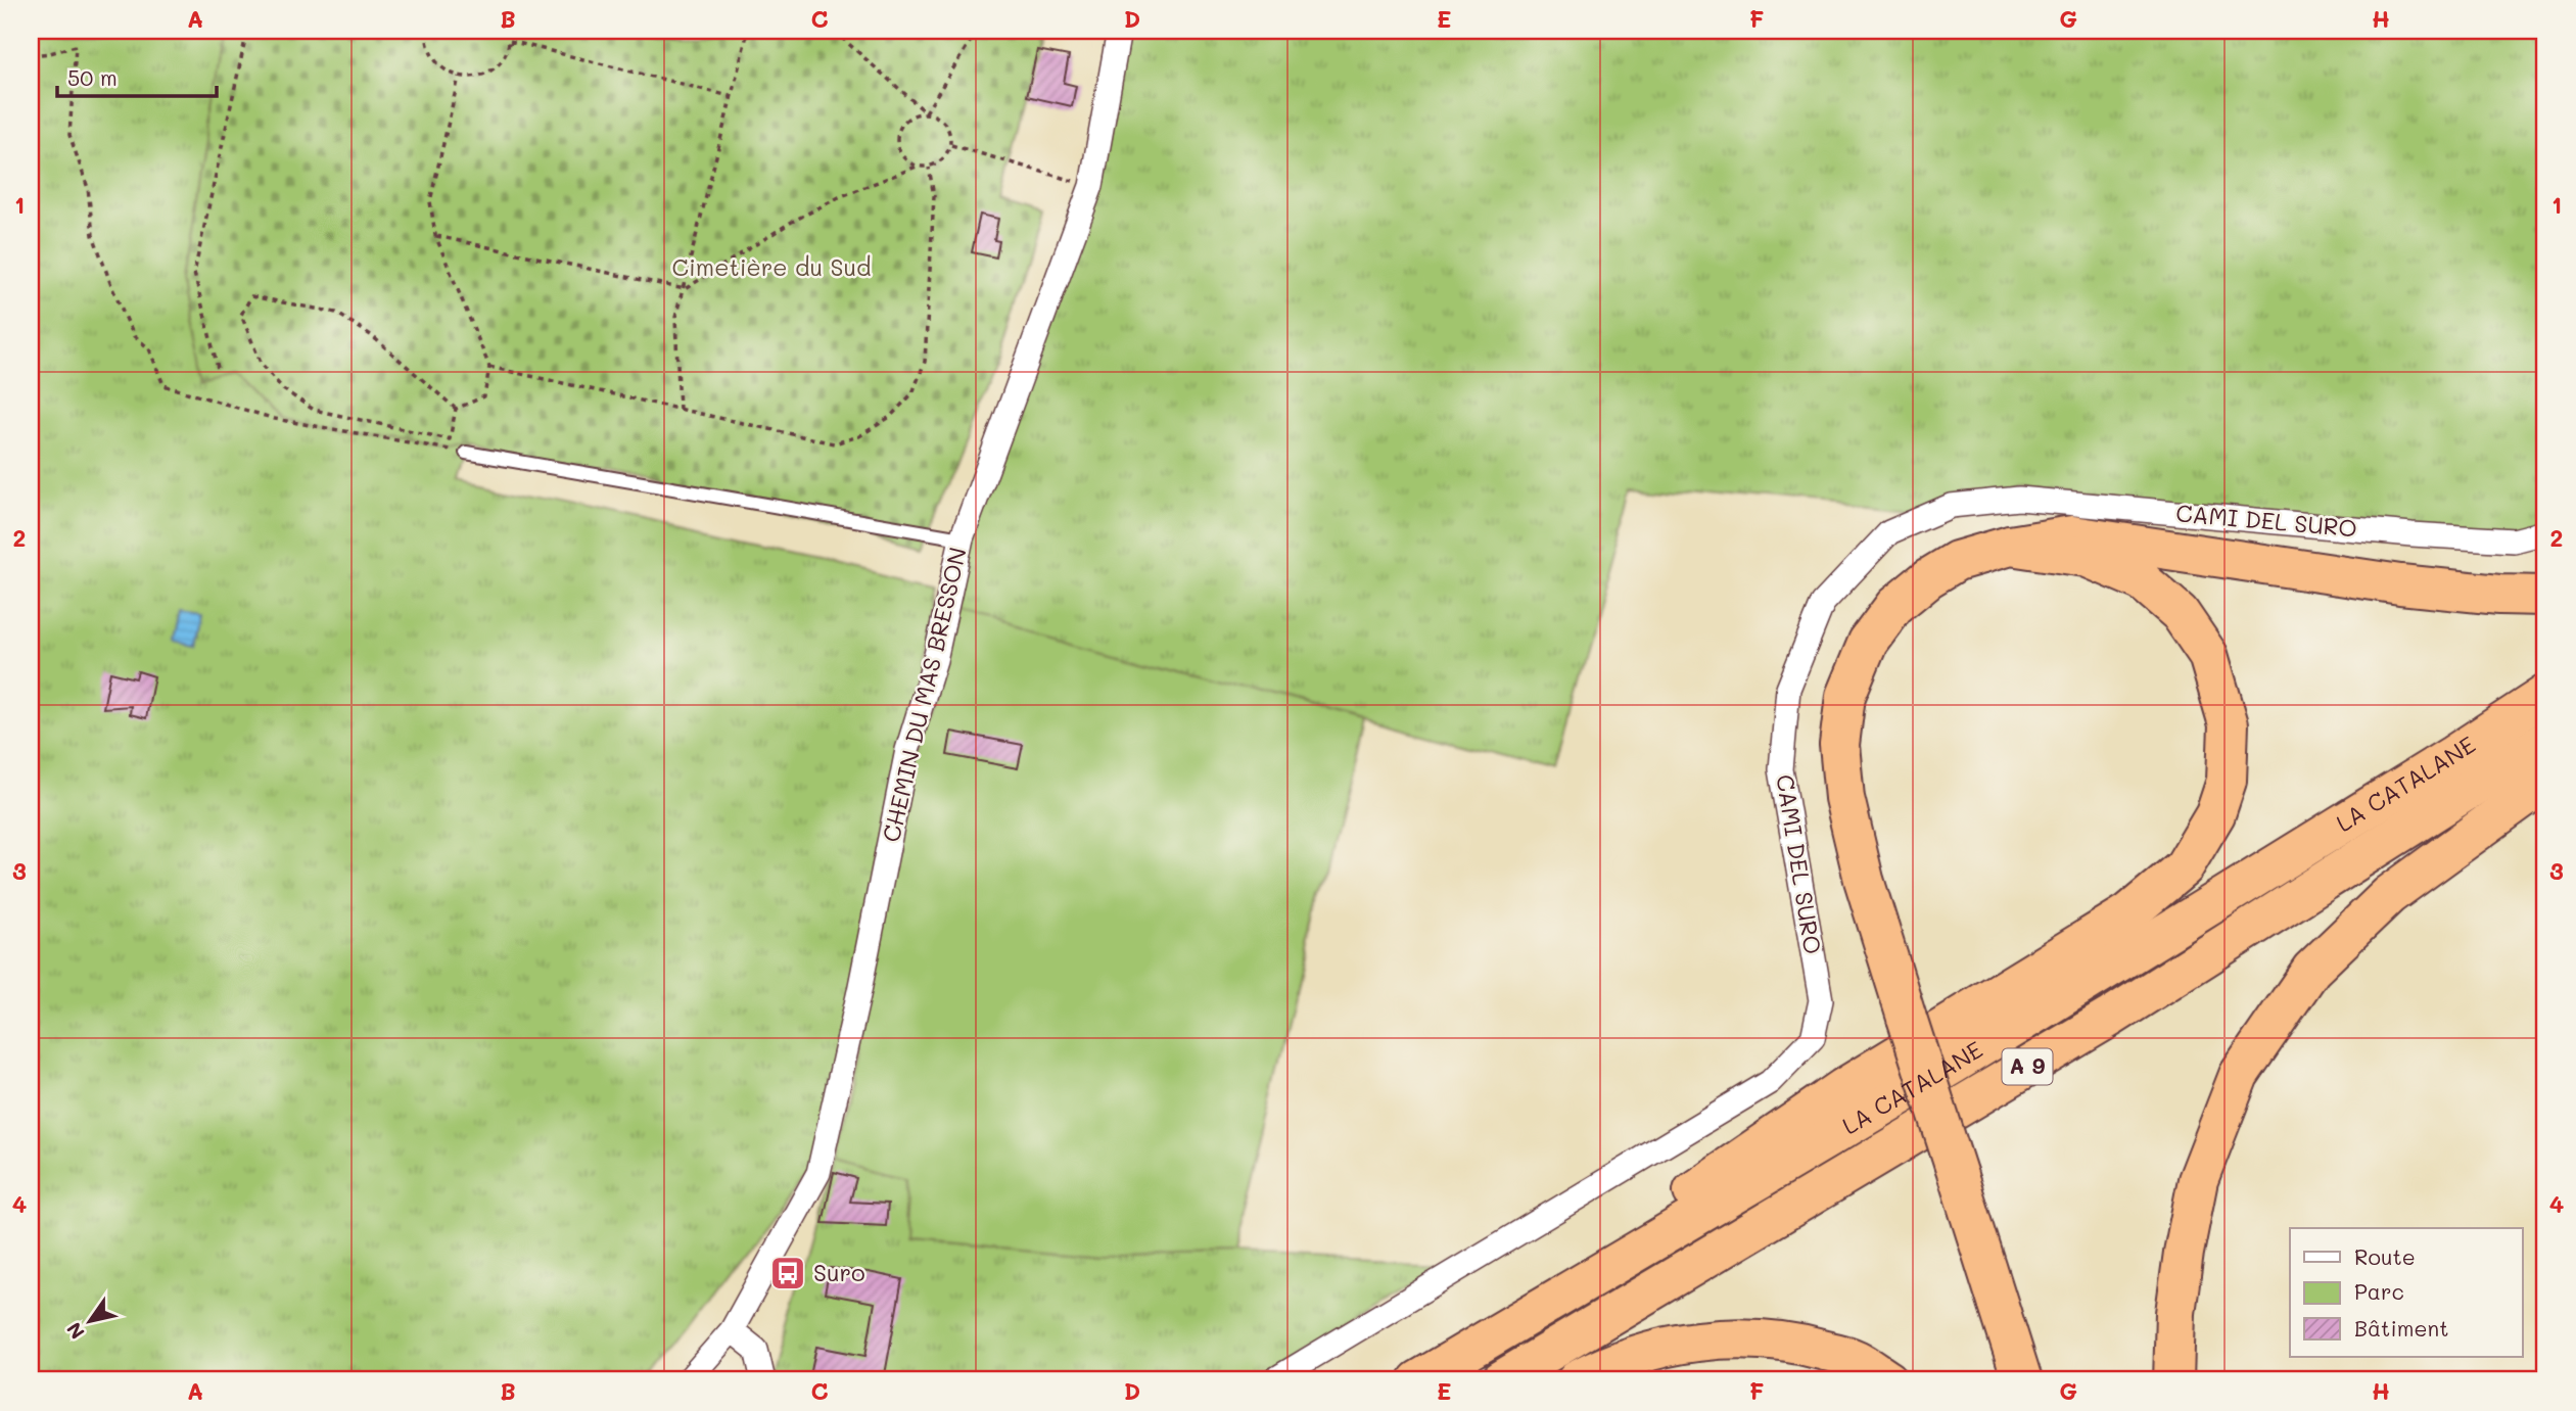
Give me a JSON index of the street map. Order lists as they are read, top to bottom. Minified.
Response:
{"streets":{"highway":["LA CATALANE","A 9"],"street":["CAMI DEL SURO","CHEMIN DU MAS BRESSON"]},"parks":["Cimetière du Sud"],"places":{"bus stop":["Suro"]},"legend":["Route","Parc","Bâtiment"],"scale_bar":"50 m","north":"bottom left","grid":{"columns":["A","B","C","D","E","F","G","H"],"rows":["1","2","3","4"]}}
